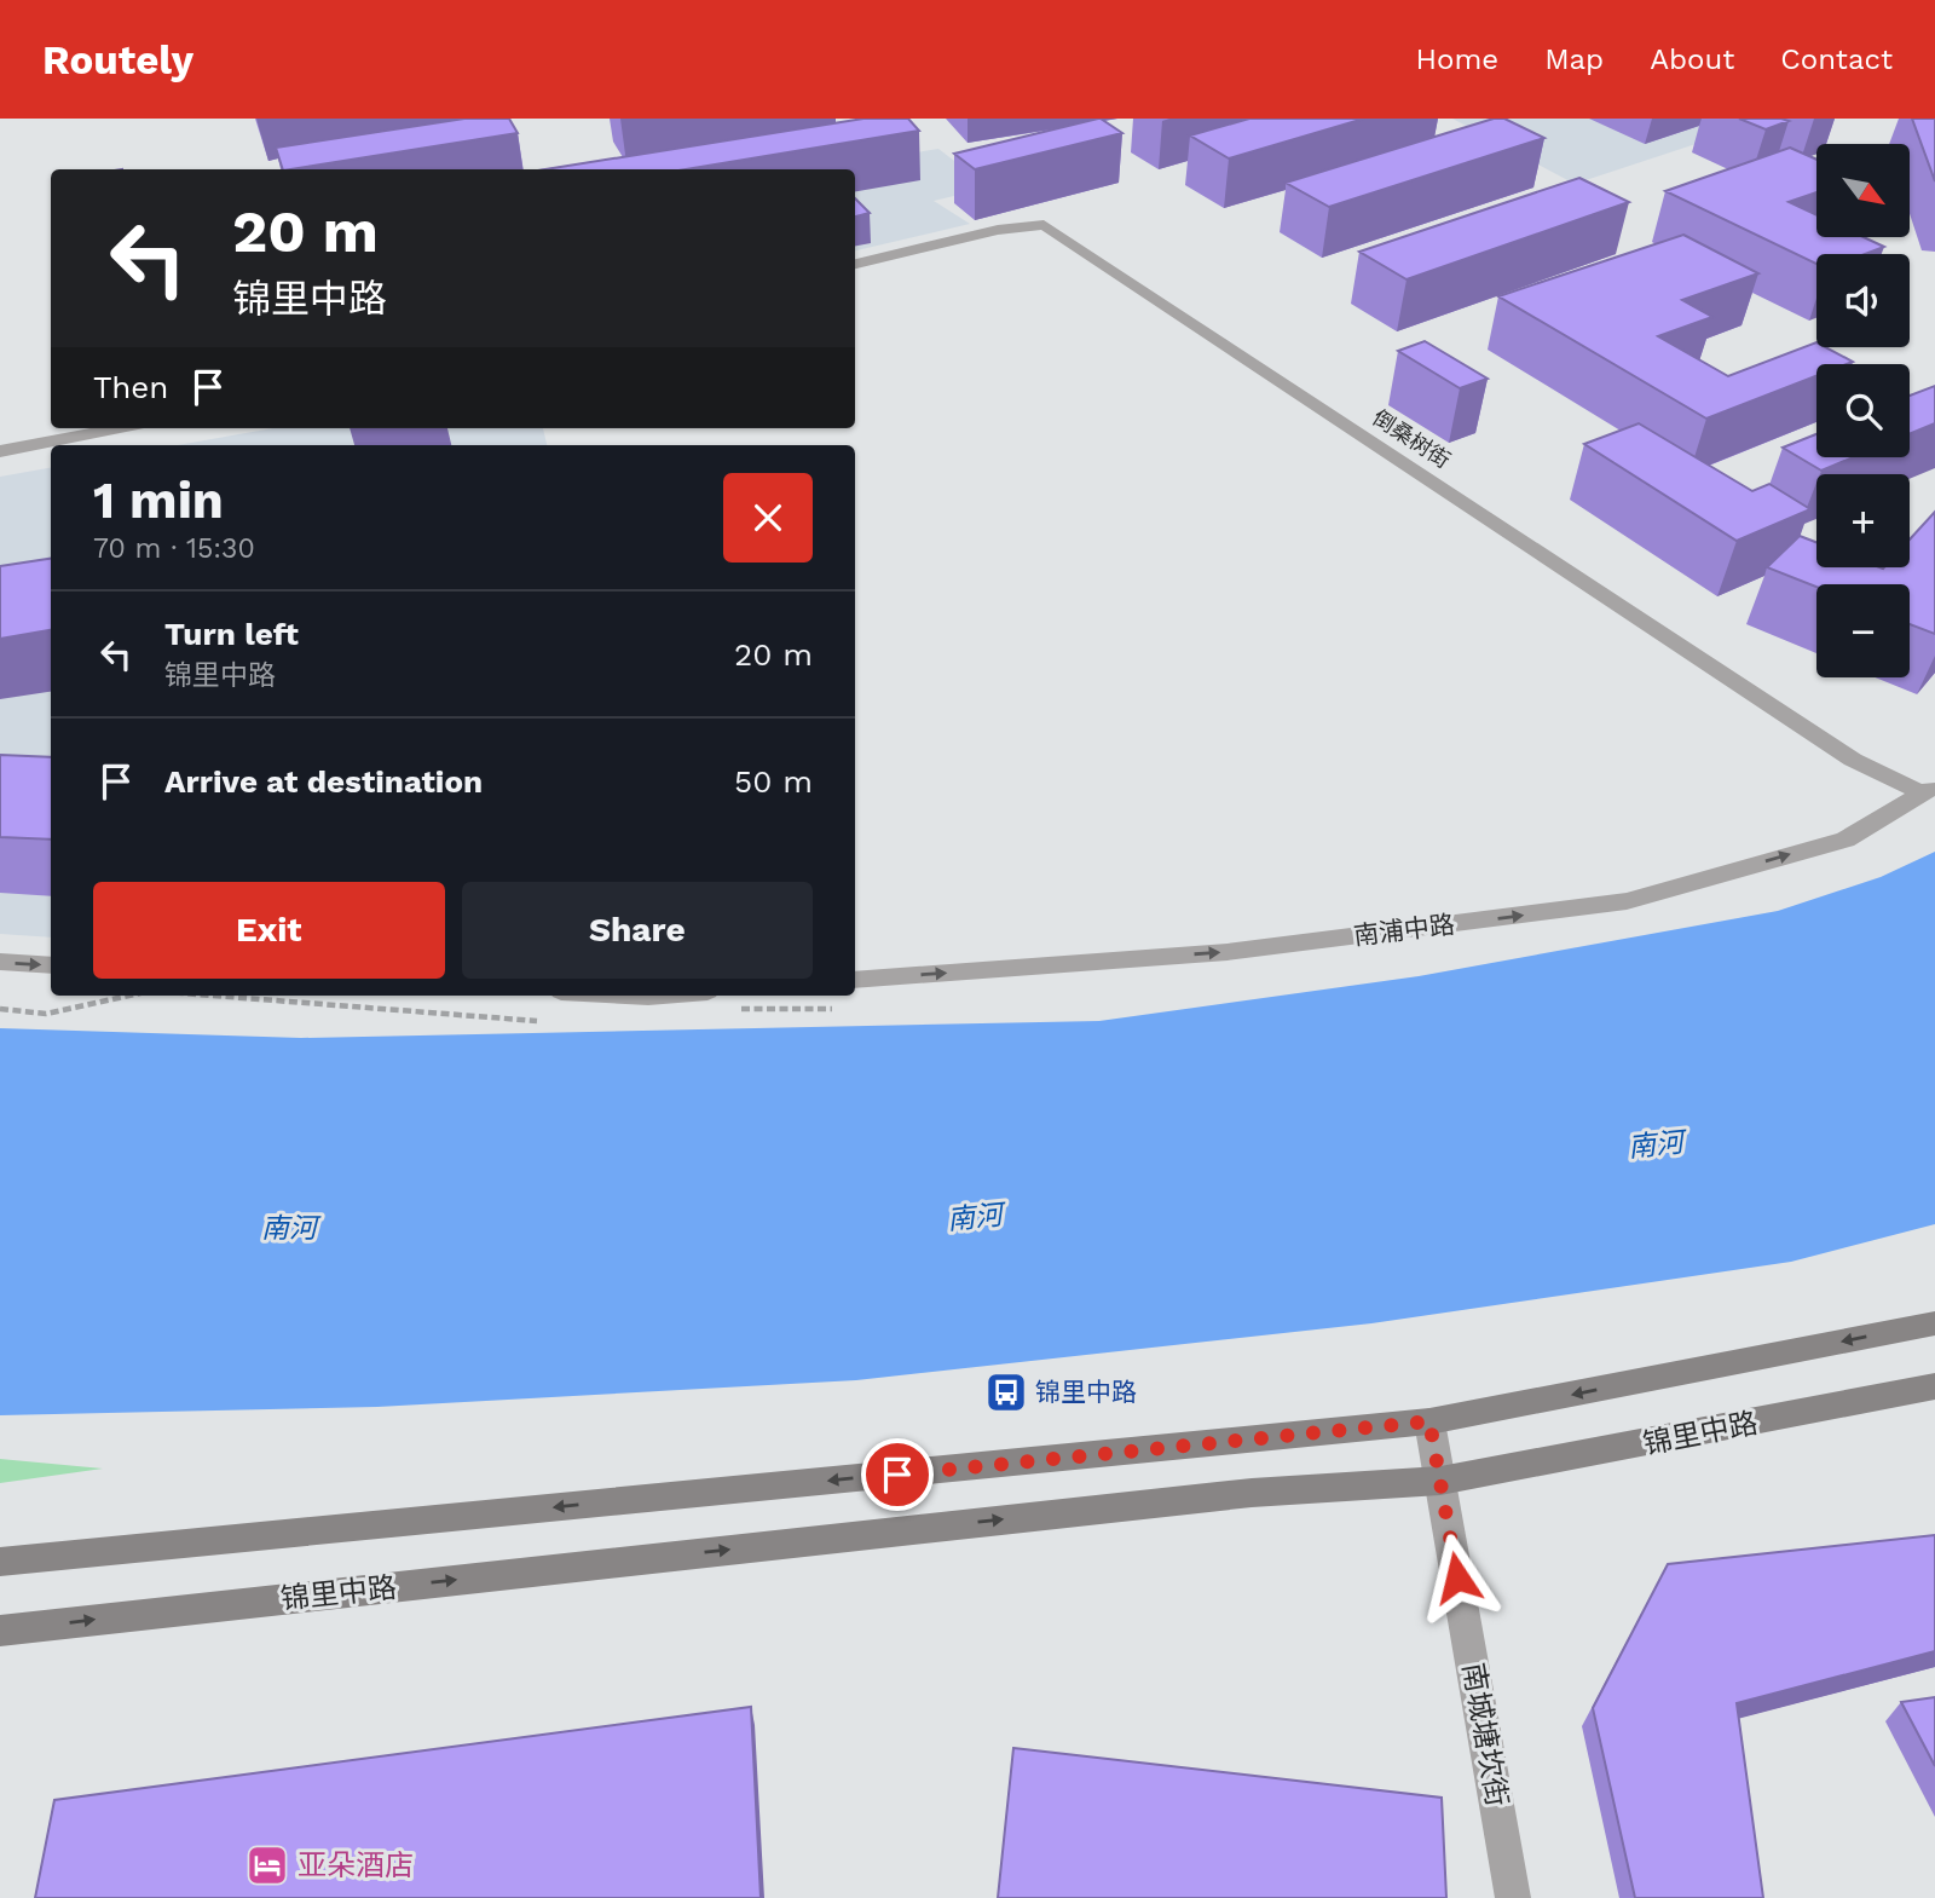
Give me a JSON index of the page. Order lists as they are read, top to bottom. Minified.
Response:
{"streets":{"main road":["锦里中路"],"street":["倒桑树街","南浦中路","南城塘坎街"]},"crossings":[["倒桑树街","南浦中路"],["锦里中路","南城塘坎街"]],"one_way":["南浦中路"],"water":["南河"],"places":{"bus stop":["锦里中路"],"hotel":["亚朵酒店"]},"north":"bottom right","page":{"header":"Routely","nav":["Home","Map","About","Contact"],"map_buttons":["+","−"],"turn":["20 m","锦里中路"],"then":"Then","heading":["1 min","70 m · 15:30"],"list":[{"name":"Turn left","note":"锦里中路","value":"20 m"},{"name":"Arrive at destination","value":"50 m"}],"buttons":["Exit","Share"]}}
